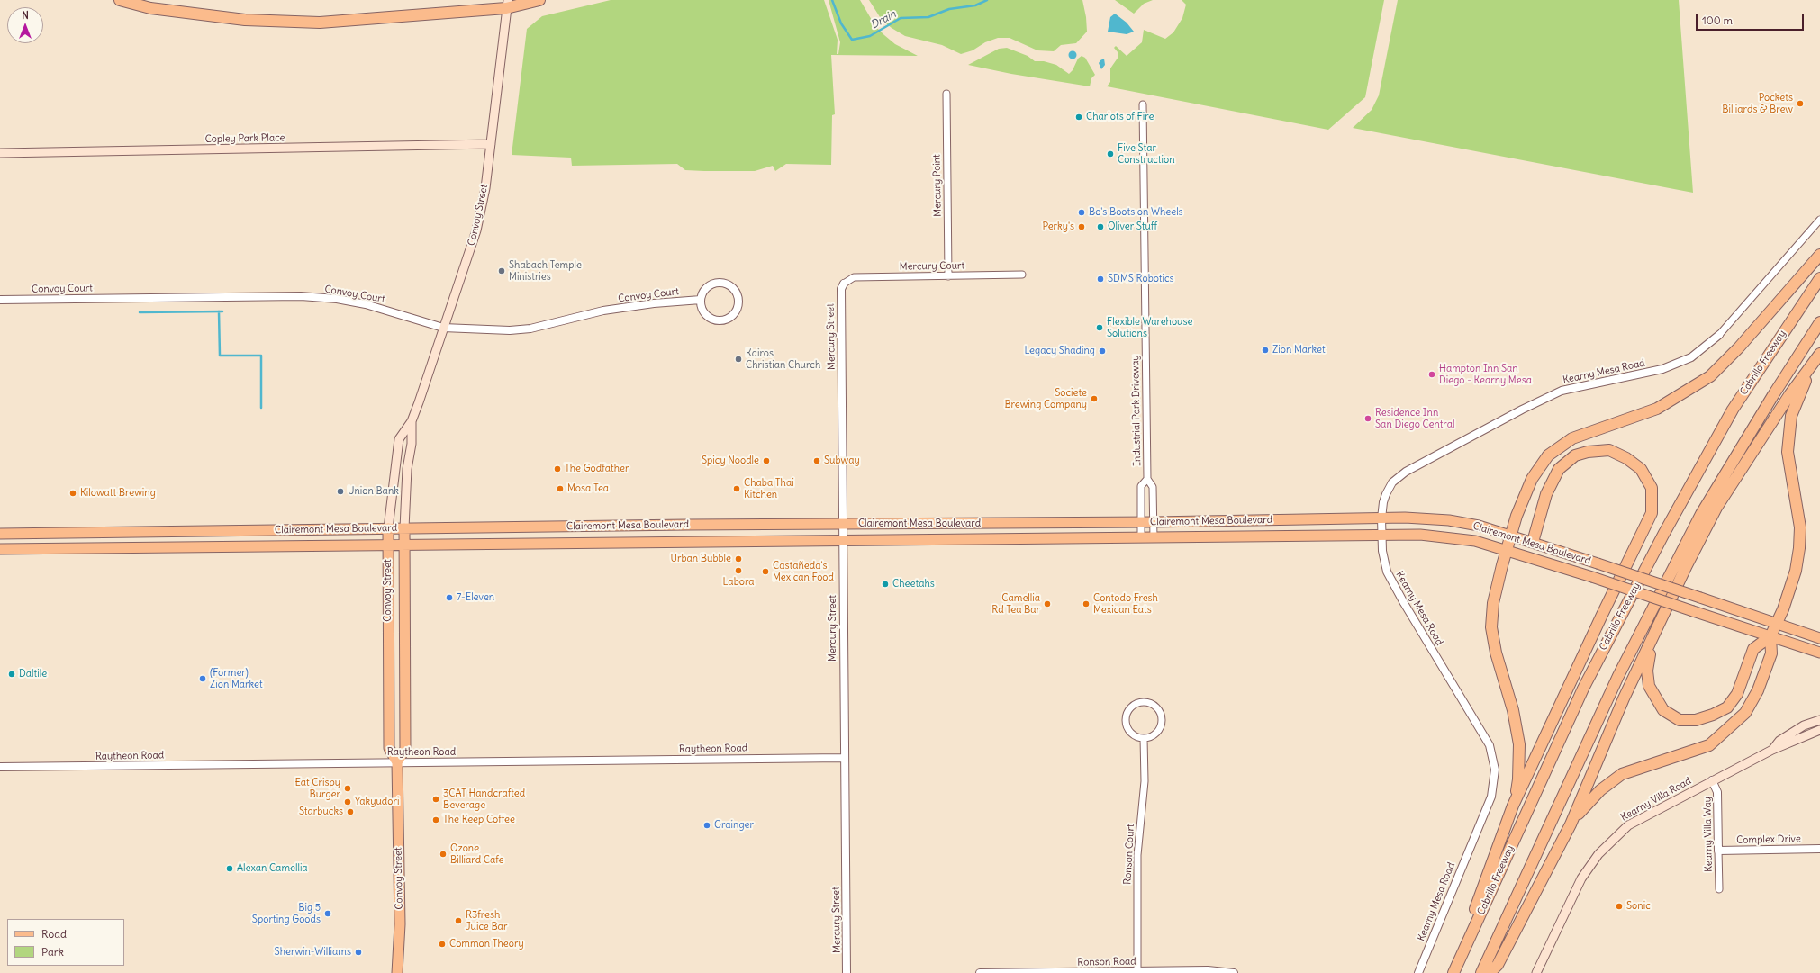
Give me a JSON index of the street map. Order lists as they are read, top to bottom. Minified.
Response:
{"streets":{"highway":["Cabrillo Freeway"],"main road":["Copley Park Place","Convoy Street","Clairemont Mesa Boulevard","Kearny Villa Road"],"street":["Mercury Point","Mercury Court","Convoy Court","Mercury Street","Kearny Mesa Road","Industrial Park Driveway","Raytheon Road","Kearny Villa Way","Complex Drive","Ronson Court","Ronson Road"]},"crossings":[["Copley Park Place","Convoy Street"],["Mercury Point","Mercury Court"],["Convoy Street","Convoy Court"],["Convoy Street","Clairemont Mesa Boulevard"],["Convoy Street","Raytheon Road"],["Mercury Court","Mercury Street"],["Mercury Street","Clairemont Mesa Boulevard"],["Mercury Street","Raytheon Road"],["Kearny Mesa Road","Clairemont Mesa Boulevard"],["Industrial Park Driveway","Clairemont Mesa Boulevard"],["Kearny Villa Road","Kearny Villa Way"],["Kearny Villa Way","Complex Drive"],["Ronson Court","Ronson Road"]],"water":["Drain"],"places":["Pockets Billiards & Brew","Chariots of Fire","Five Star Construction","Bo's Boots on Wheels","Perky's","Oliver Stuff","Shabach Temple Ministries","SDMS Robotics","Flexible Warehouse Solutions","Zion Market","Legacy Shading","Kairos Christian Church","Hampton Inn San Diego - Kearny Mesa","Societe Brewing Company","Residence Inn San Diego Central","Spicy Noodle","Subway","The Godfather","Mosa Tea","Chaba Thai Kitchen","Union Bank","Kilowatt Brewing","Urban Bubble","Labora","Castañeda's Mexican Food","Cheetahs","7-Eleven","Camellia Rd Tea Bar","Contodo Fresh Mexican Eats","Daltile","(Former) Zion Market","Eat Crispy Burger","3CAT Handcrafted Beverage","Yakyudori","Starbucks","The Keep Coffee","Grainger","Ozone Billiard Cafe","Alexan Camellia","Sonic","Big 5 Sporting Goods","R3fresh Juice Bar","Common Theory","Sherwin-Williams"],"legend":["Road","Park"],"scale_bar":"100 m","north":"top"}
